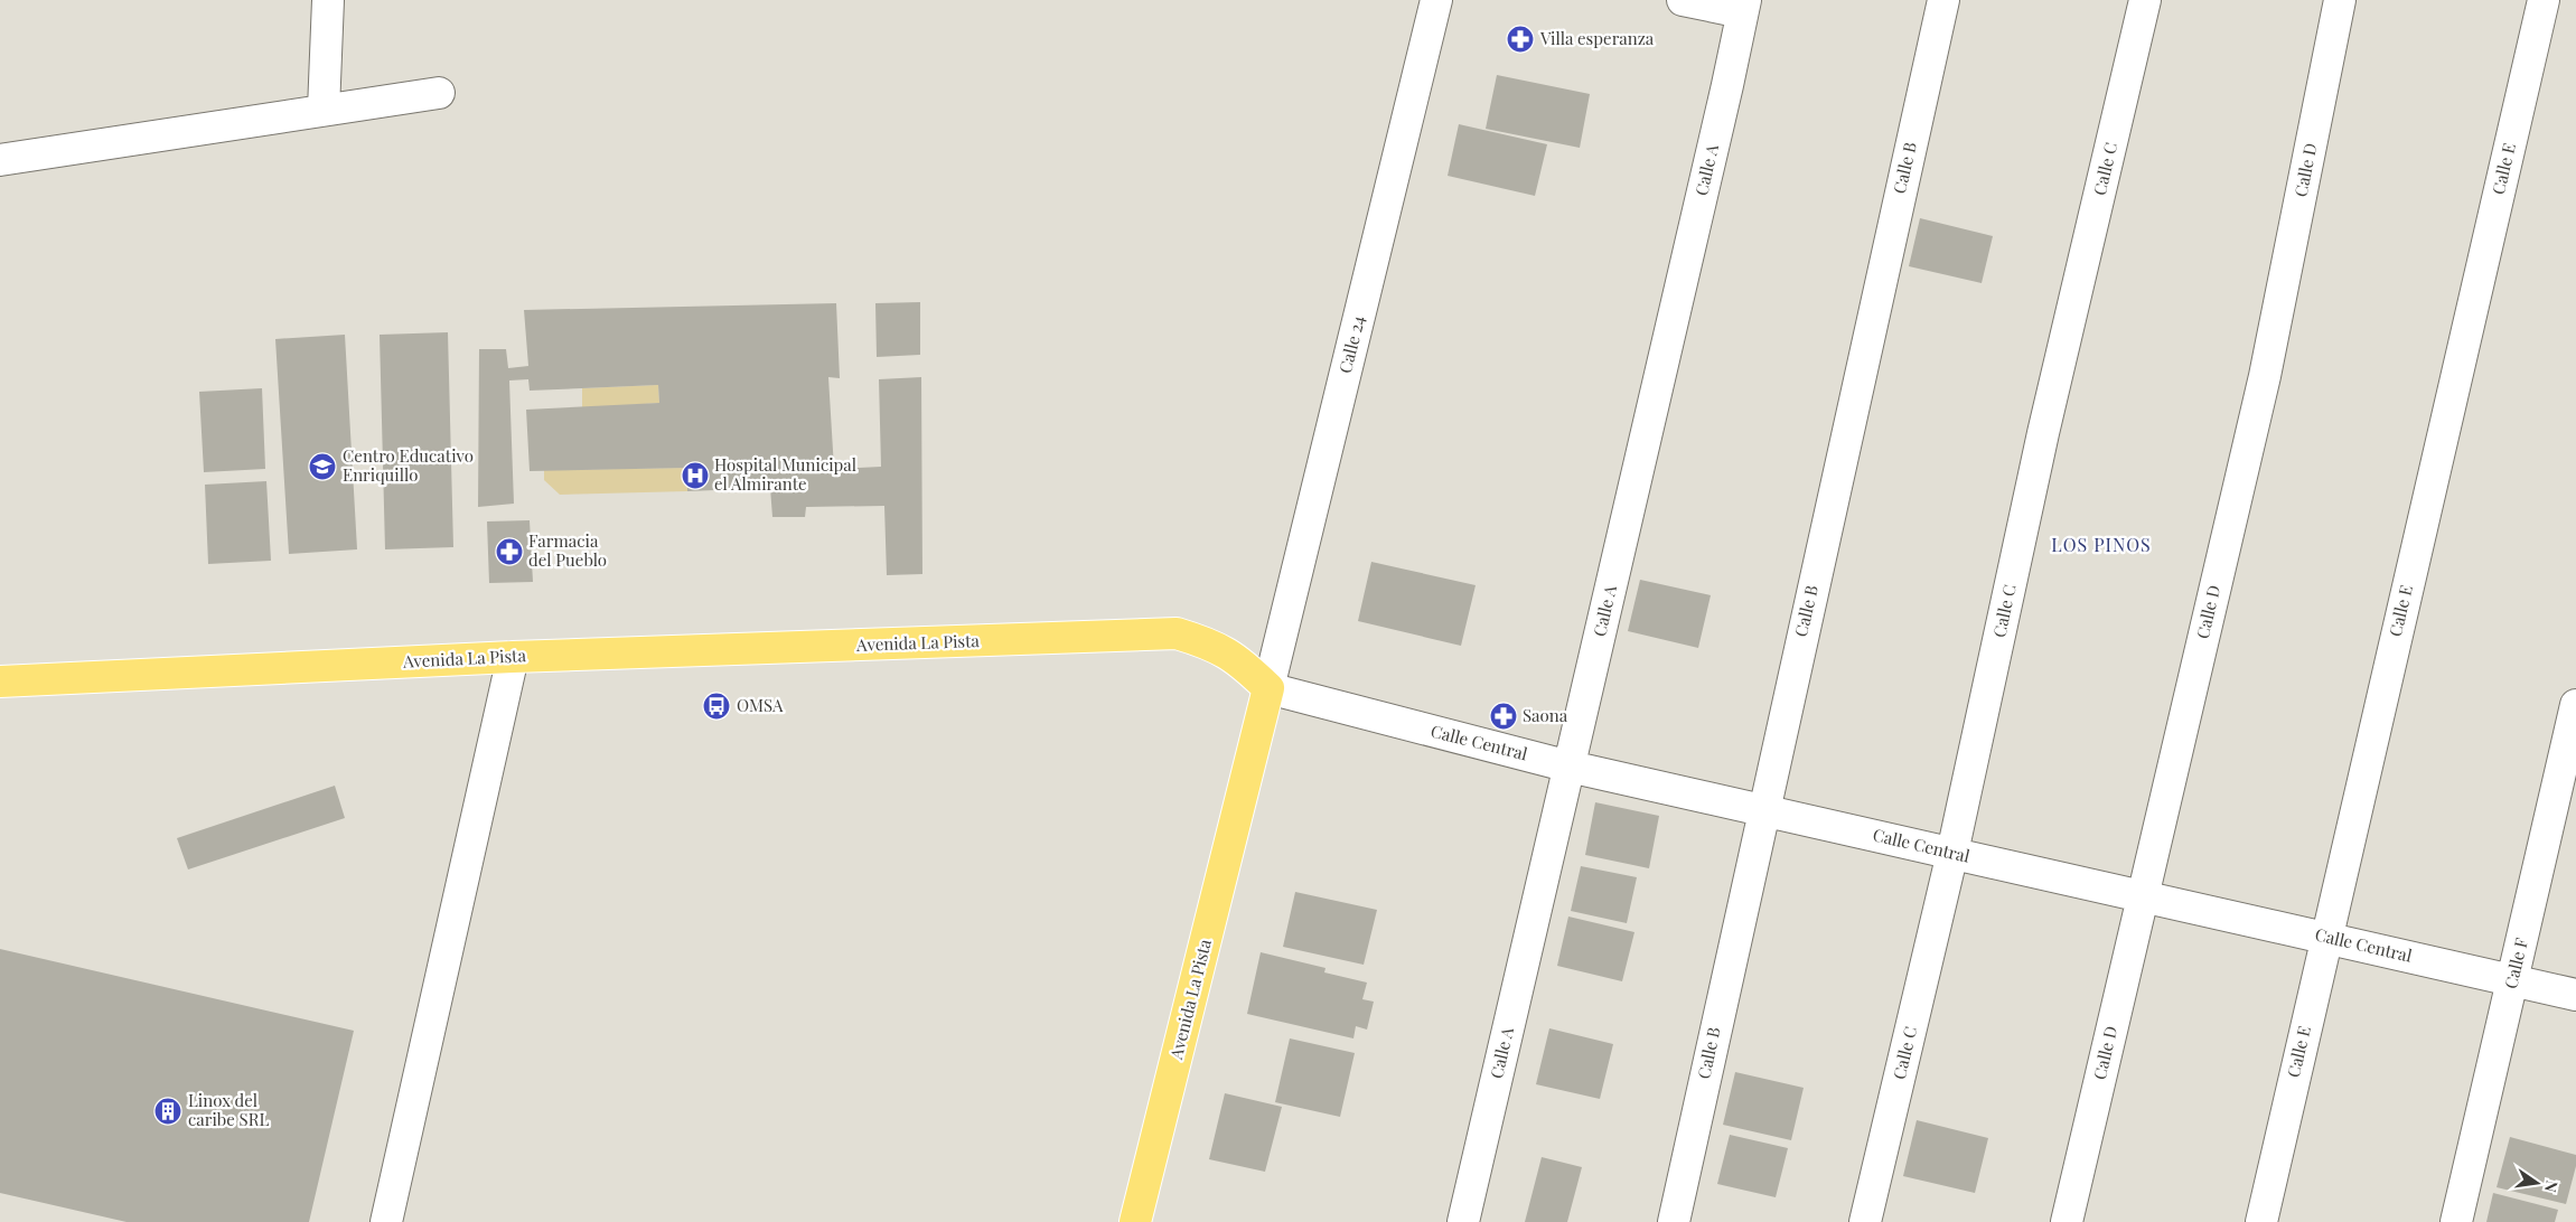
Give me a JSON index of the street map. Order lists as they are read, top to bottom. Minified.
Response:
{"streets":{"main road":["Avenida La Pista"],"street":["Calle B","Calle C","Calle E","Calle A","Calle D","Calle 24","Calle Central","Calle F"]},"crossings":[["Calle B","Calle Central"],["Calle C","Calle Central"],["Calle E","Calle Central"],["Calle A","Calle Central"],["Calle D","Calle Central"],["Calle 24","Avenida La Pista"],["Calle 24","Calle Central"],["Avenida La Pista","Calle Central"],["Calle Central","Calle F"]],"districts":["LOS PINOS"],"places":{"pharmacy":["Villa esperanza","Farmacia del Pueblo","Saona"],"school or university":["Centro Educativo Enriquillo"],"hospital":["Hospital Municipal el Almirante"],"bus stop":["OMSA"],"building":["Linox del caribe SRL"]},"north":"right"}
